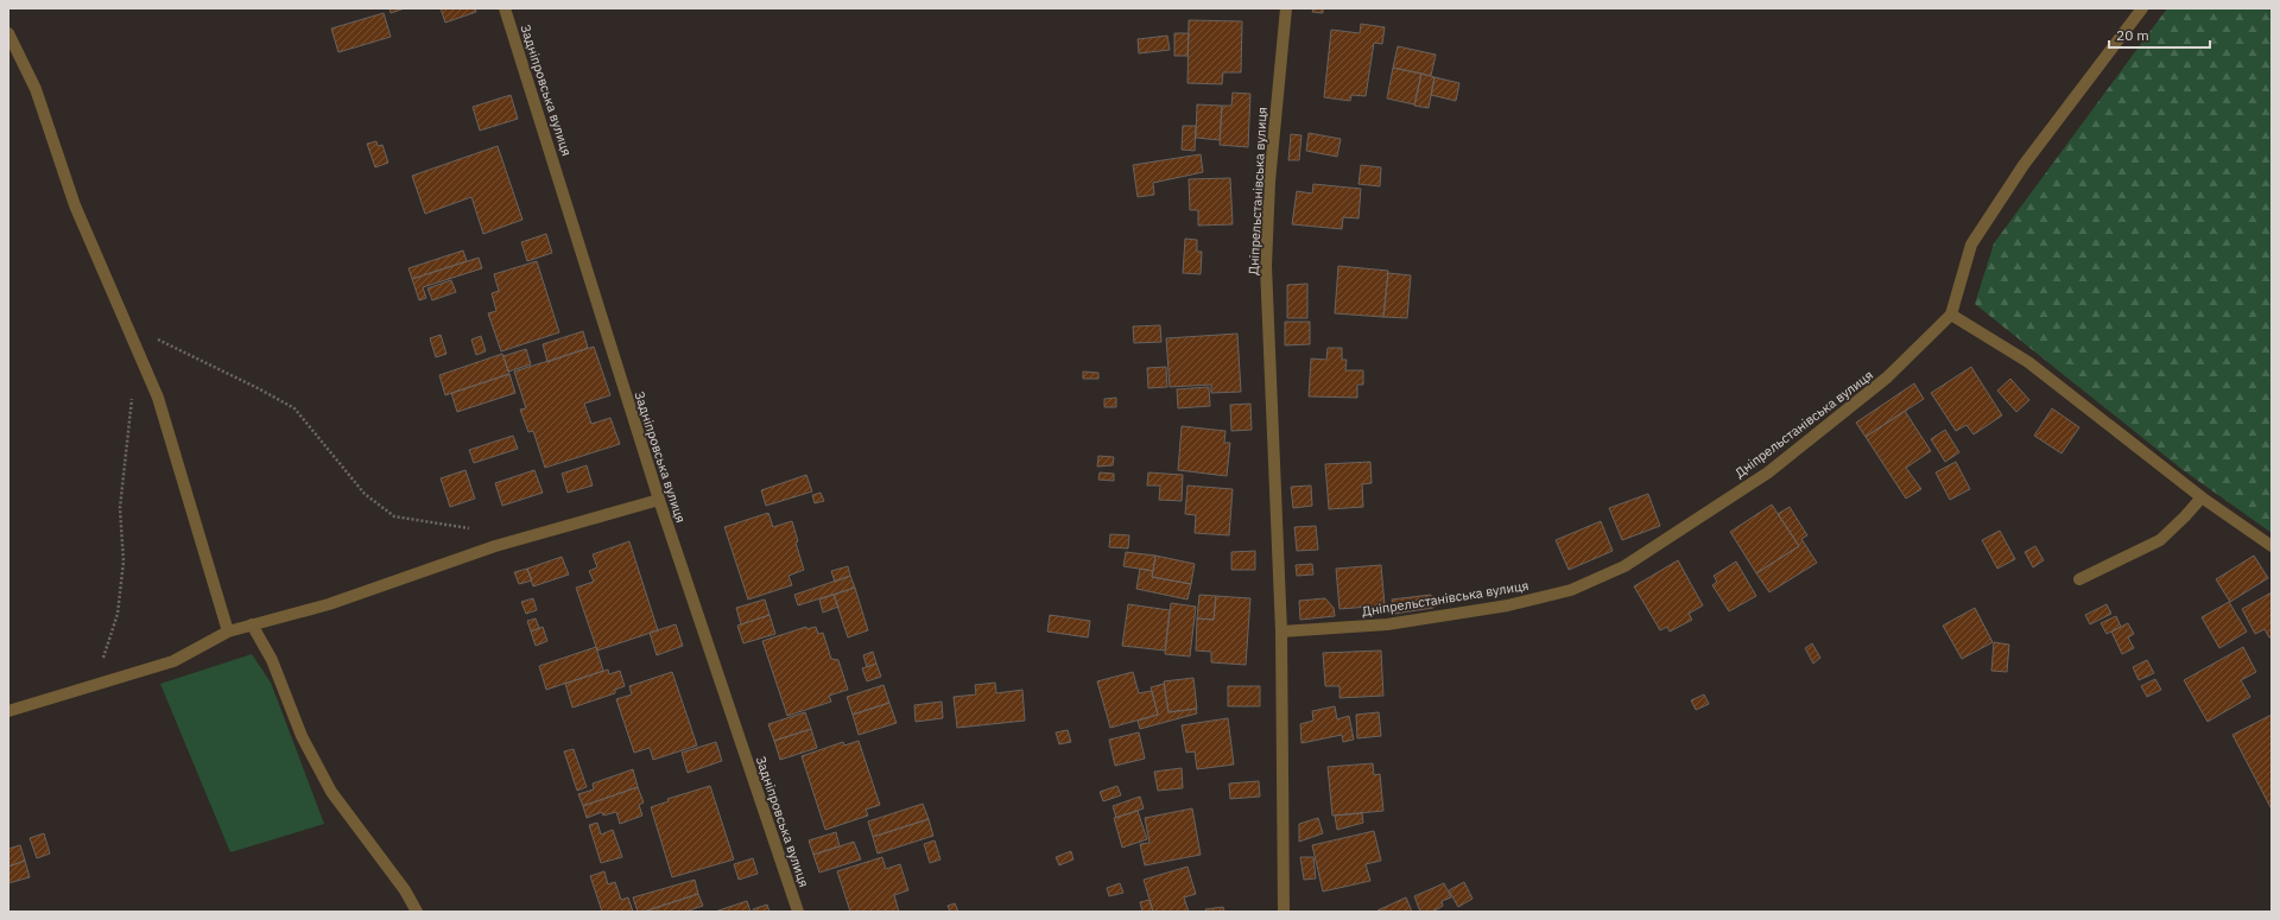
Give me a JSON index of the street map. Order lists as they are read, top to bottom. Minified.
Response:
{"streets":{"street":["Задніпровська вулиця","Дніпрельстанівська вулиця"]},"scale_bar":"20 m"}
